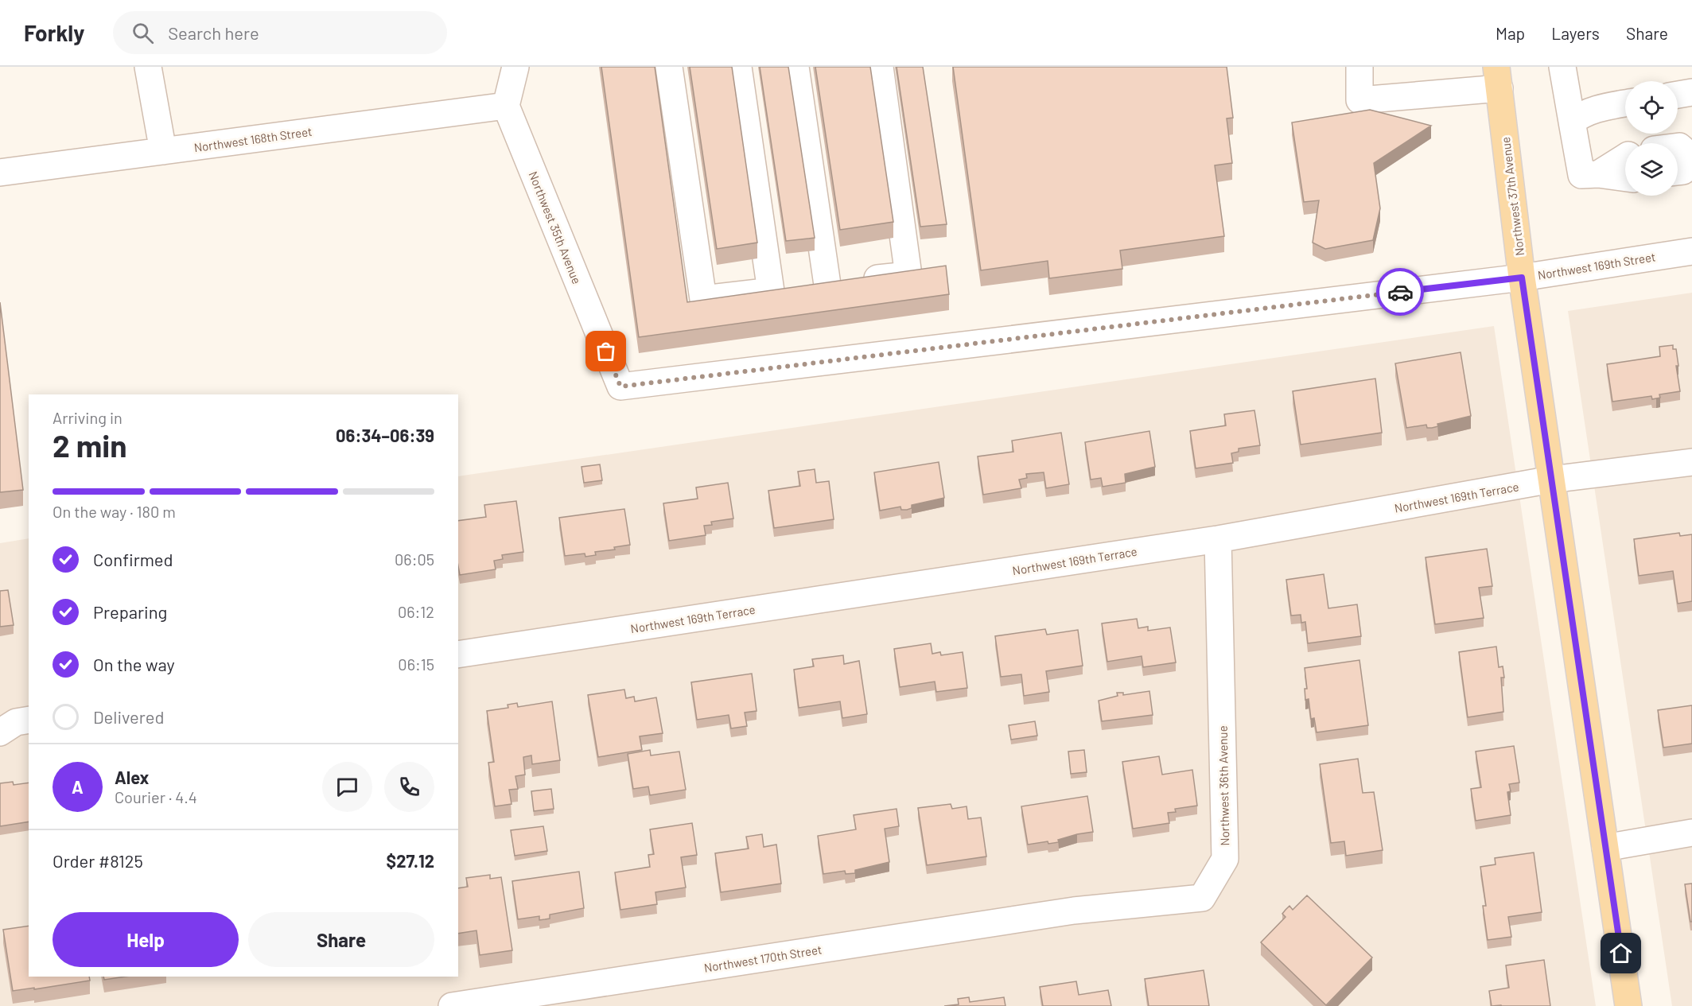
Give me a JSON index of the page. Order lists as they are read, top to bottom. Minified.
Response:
{"streets":{"main road":["Northwest 37th Avenue"],"street":["Northwest 168th Street","Northwest 35th Avenue","Northwest 169th Street","Northwest 169th Terrace","Northwest 36th Avenue","Northwest 170th Street"]},"crossings":[["Northwest 168th Street","Northwest 35th Avenue"],["Northwest 37th Avenue","Northwest 169th Street"],["Northwest 37th Avenue","Northwest 169th Terrace"],["Northwest 35th Avenue","Northwest 169th Street"],["Northwest 169th Terrace","Northwest 36th Avenue"],["Northwest 36th Avenue","Northwest 170th Street"]],"page":{"header":"Forkly","search":"Search here","nav":["Map","Layers","Share"],"heading":["2 min","Arriving in","06:34–06:39"],"panel":["Alex","Courier · 4.4","Order #8125","$27.12"],"bar":"On the way · 180 m","list":[["Confirmed","06:05"],["Preparing","06:12"],["On the way","06:15"],"Delivered"],"round":"A","buttons":["Help","Share"]}}
